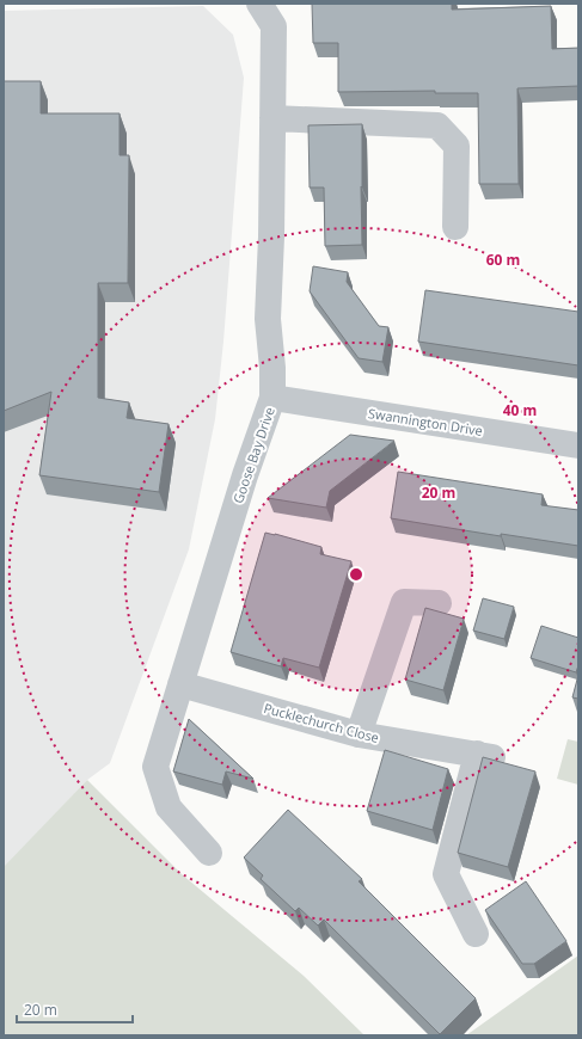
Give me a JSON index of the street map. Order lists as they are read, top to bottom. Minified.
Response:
{"streets":{"street":["Swannington Drive","Goose Bay Drive","Pucklechurch Close"]},"crossings":[["Swannington Drive","Goose Bay Drive"],["Goose Bay Drive","Pucklechurch Close"]],"scale_bar":"20 m","rings":["60 m","40 m","20 m"]}
